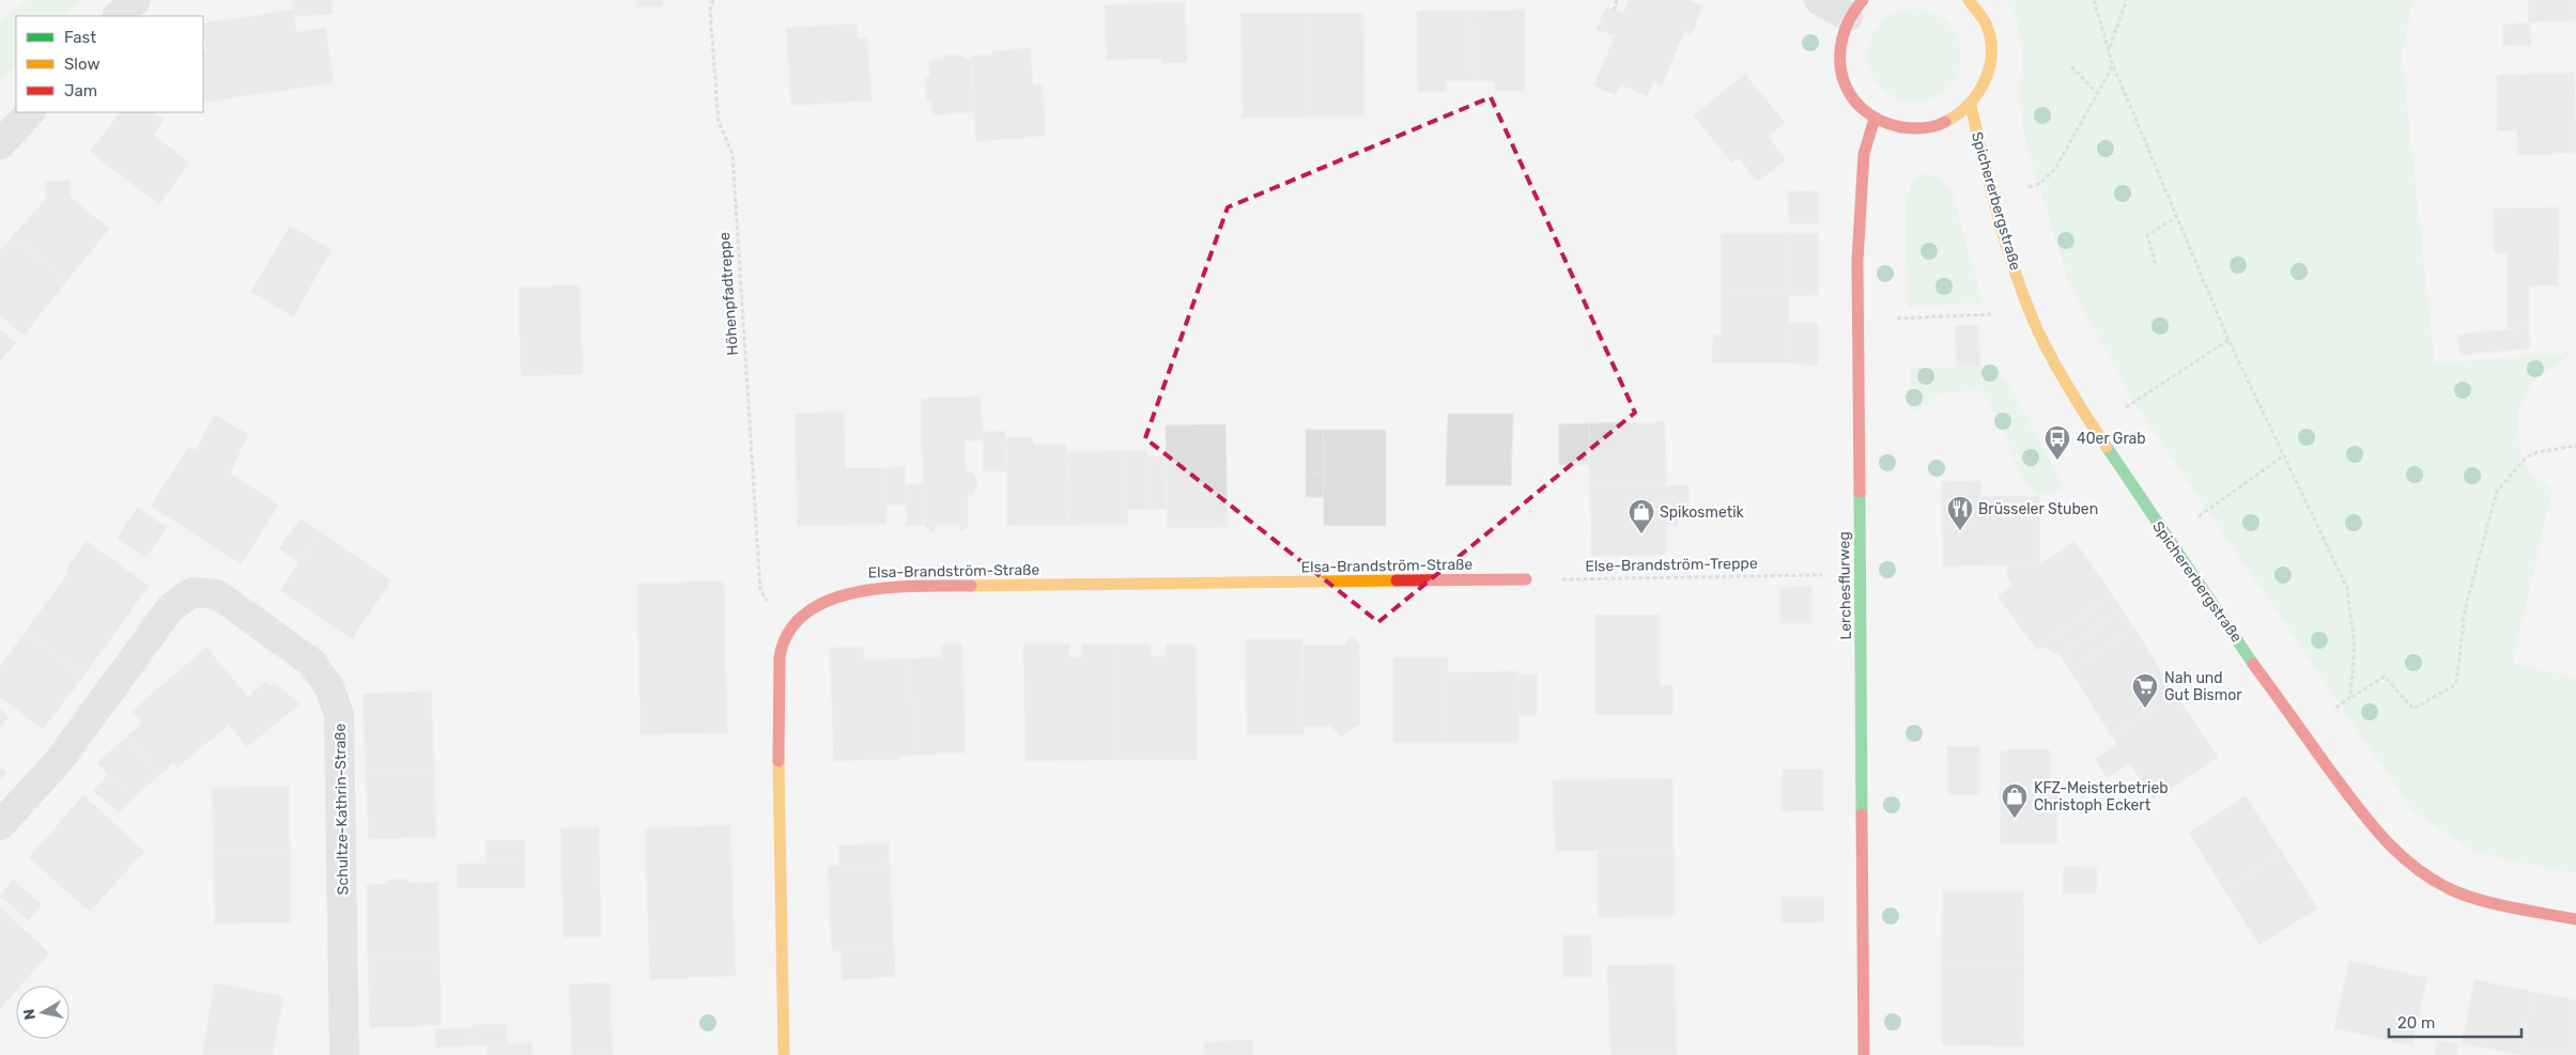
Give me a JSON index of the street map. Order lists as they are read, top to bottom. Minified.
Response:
{"streets":{"street":["Spichererbergstraße","Elsa-Brandström-Straße","Lerchesflurweg","Schultze-Kathrin-Straße"],"path":["Höhenpfadtreppe","Else-Brandström-Treppe"]},"crossings":[["Spichererbergstraße","Lerchesflurweg"],["Else-Brandström-Treppe","Elsa-Brandström-Straße"]],"places":{"bus stop":["40er Grab"],"restaurant":["Brüsseler Stuben"],"shop":["Spikosmetik","KFZ-Meisterbetrieb Christoph Eckert"],"supermarket":["Nah und Gut Bismor"]},"legend":["Fast","Slow","Jam"],"scale_bar":"20 m","north":"left"}
